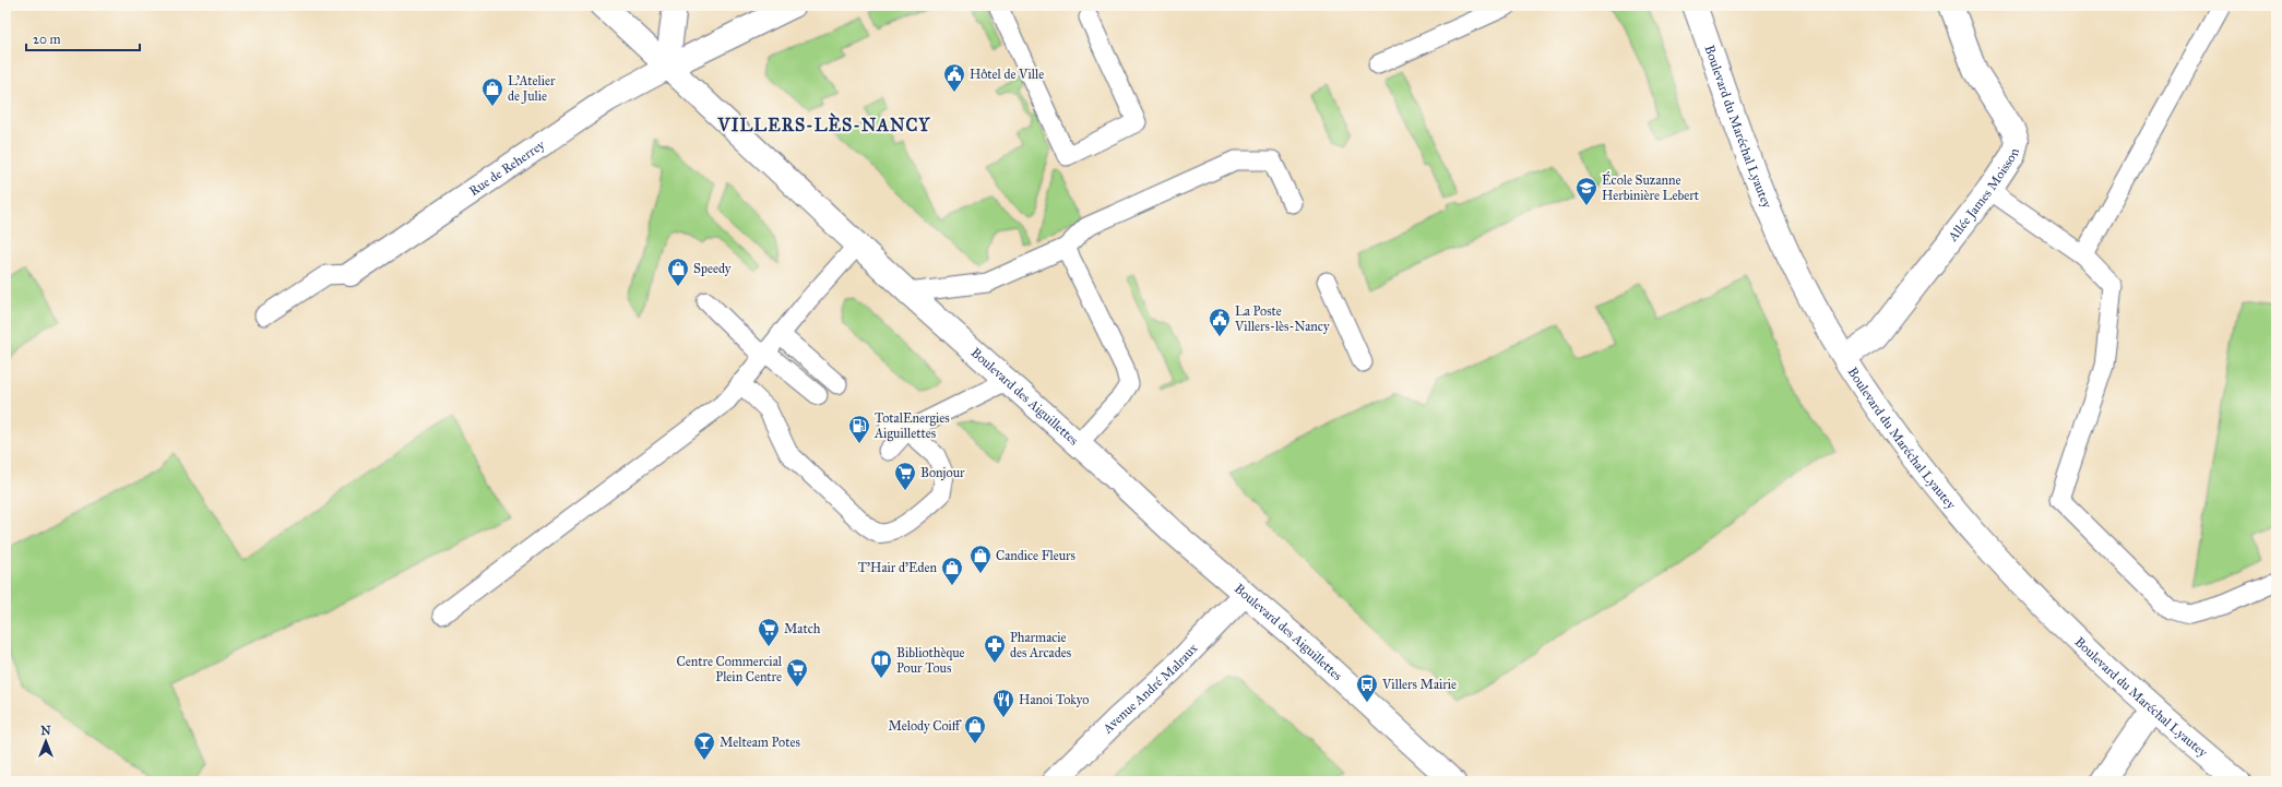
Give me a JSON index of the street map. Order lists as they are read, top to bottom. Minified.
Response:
{"streets":{"street":["Boulevard du Maréchal Lyautey","Rue de Reherrey","Allée James Moisson","Boulevard des Aiguillettes","Avenue André Malraux"]},"crossings":[["Boulevard du Maréchal Lyautey","Allée James Moisson"],["Rue de Reherrey","Boulevard des Aiguillettes"],["Boulevard des Aiguillettes","Avenue André Malraux"]],"districts":["VILLERS-LÈS-NANCY"],"places":{"public building":["Hôtel de Ville","La Poste Villers-lès-Nancy"],"shop":["L'Atelier de Julie","Speedy","Candice Fleurs","T'Hair d'Eden","Melody Coiff"],"school or university":["École Suzanne Herbinière Lebert"],"fuel station":["TotalEnergies Aiguillettes"],"supermarket":["Bonjour","Match","Centre Commercial Plein Centre"],"pharmacy":["Pharmacie des Arcades"],"library":["Bibliothèque Pour Tous"],"bus stop":["Villers Mairie"],"restaurant":["Hanoi Tokyo"],"bar":["Melteam Potes"]},"scale_bar":"20 m","north":"top"}
